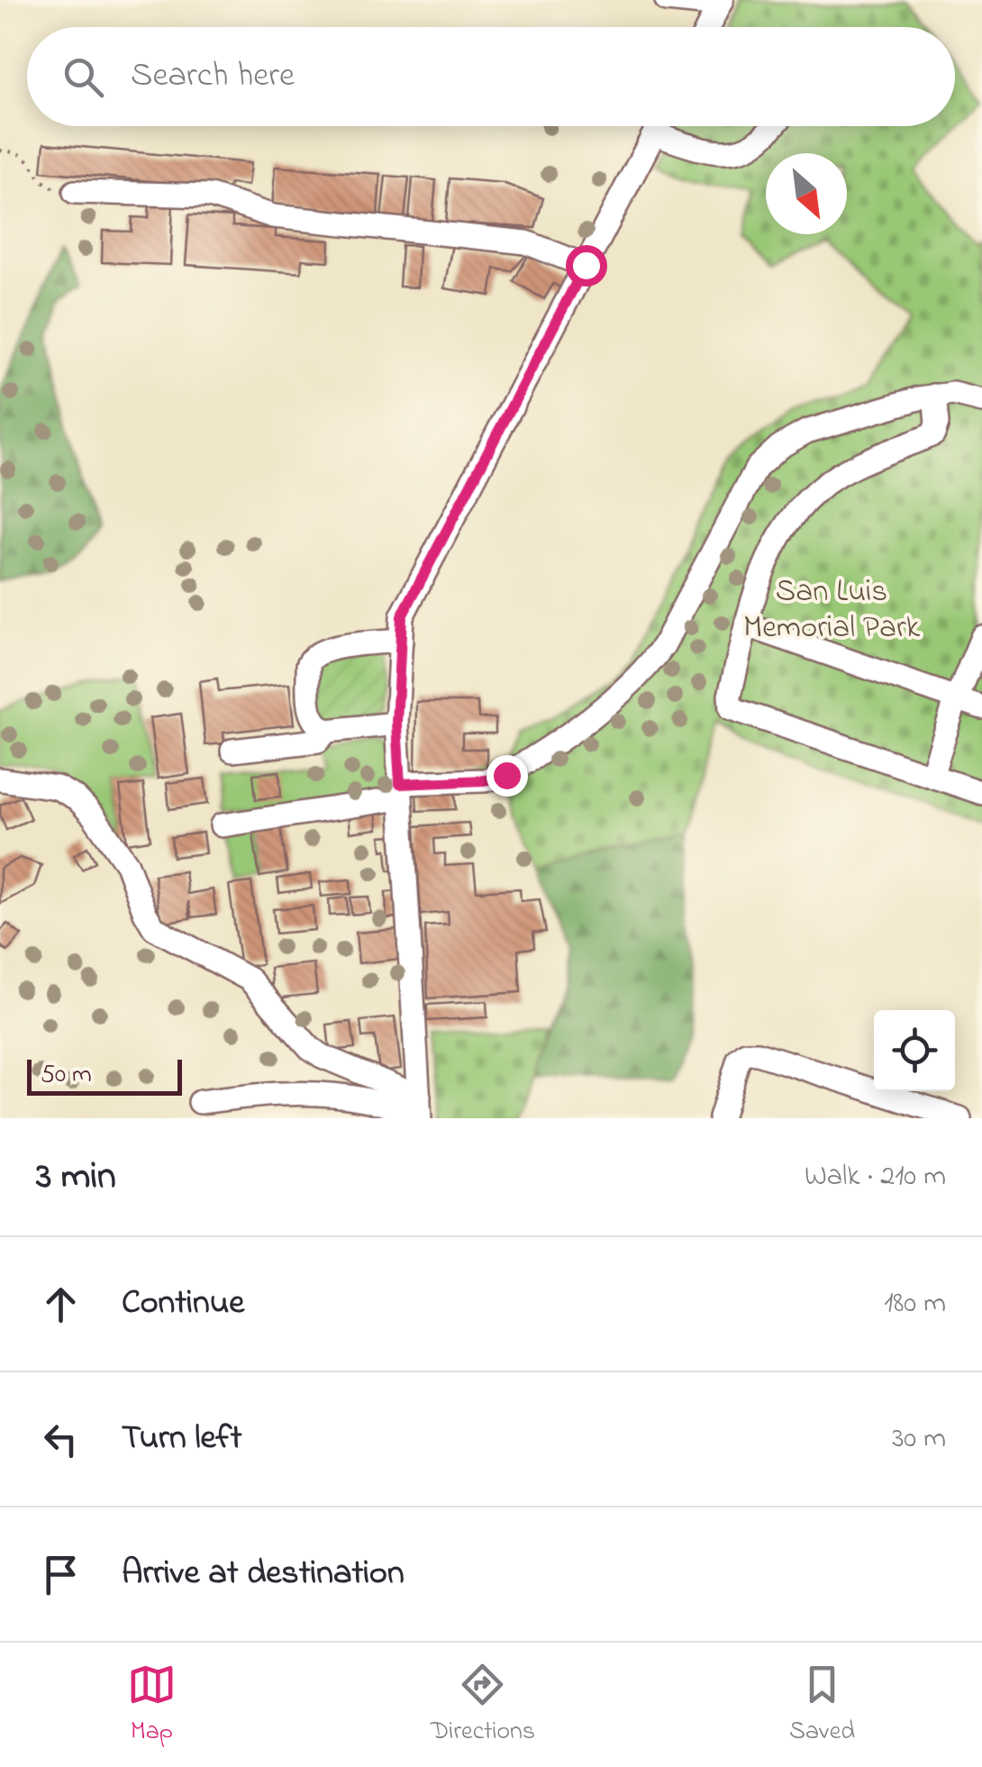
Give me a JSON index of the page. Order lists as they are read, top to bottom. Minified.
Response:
{"parks":["San Luis Memorial Park"],"scale_bar":"50 m","north":"bottom right","page":{"search":"Search here","scale":"50 m","heading":["3 min","Walk · 210 m"],"list":[["Continue","180 m"],["Turn left","30 m"],"Arrive at destination"],"nav":["Map","Directions","Saved"]}}
